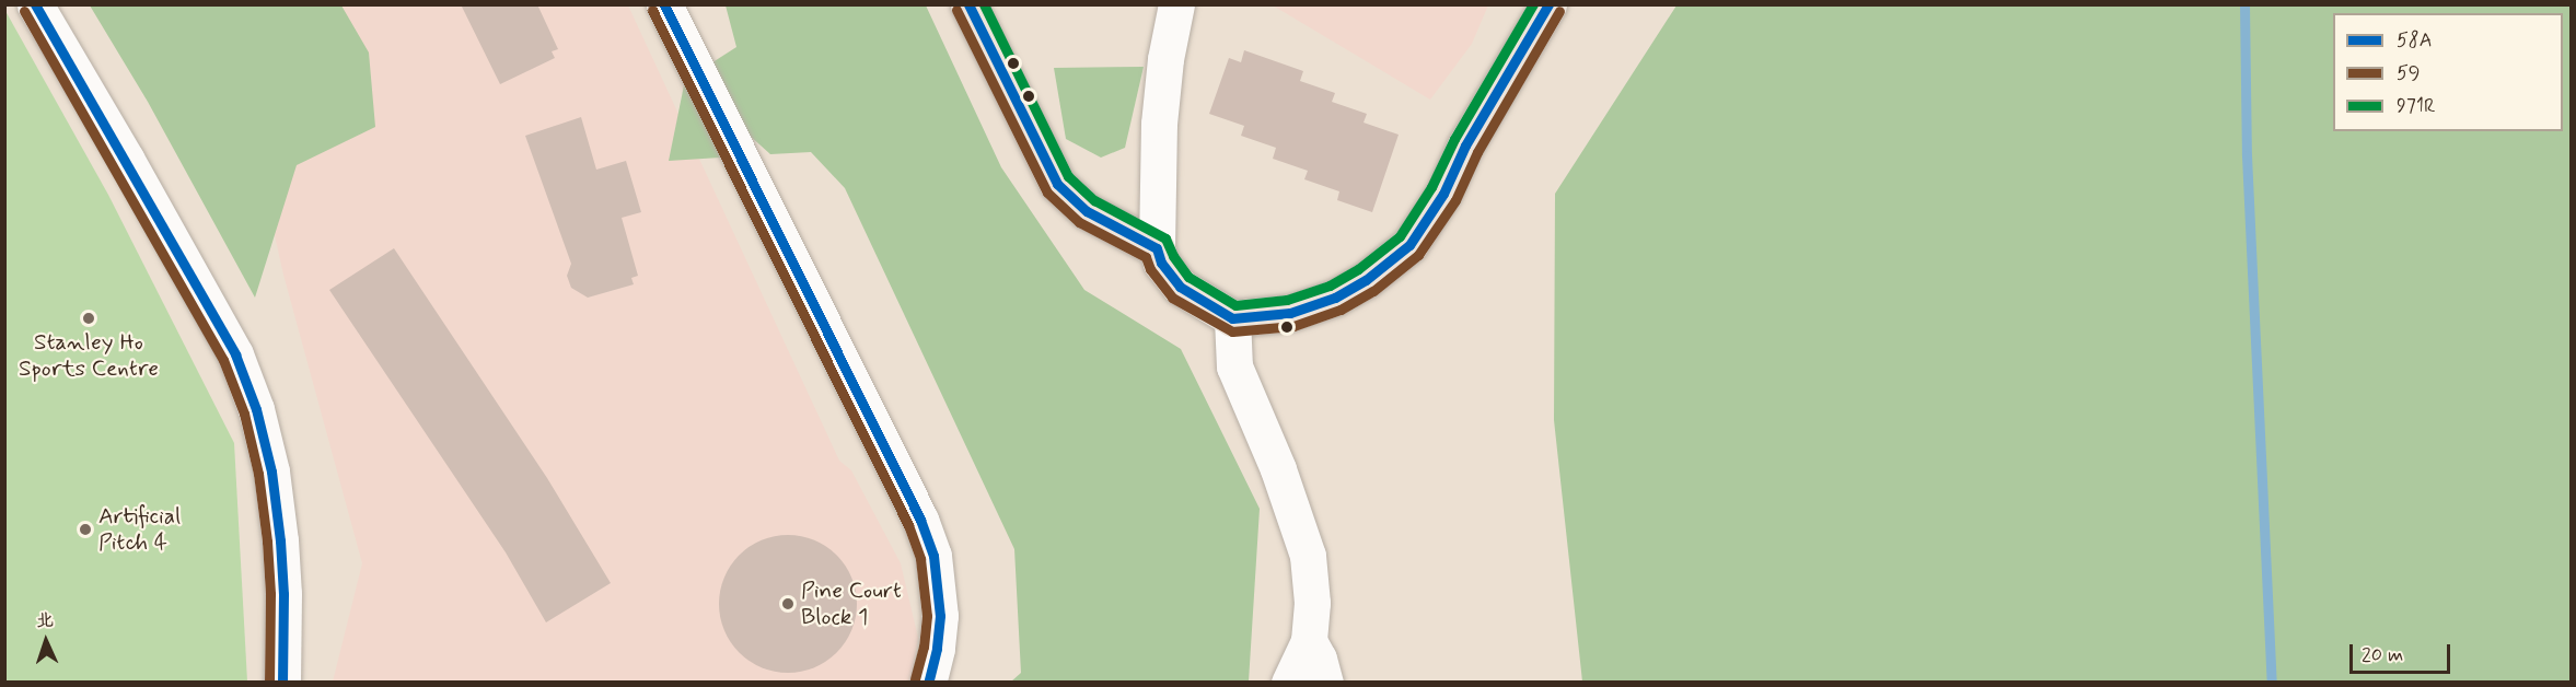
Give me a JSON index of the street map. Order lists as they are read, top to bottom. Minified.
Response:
{"places":["Stanley Ho Sports Centre","Artificial Pitch 4","Pine Court Block 1"],"lines":["transit line 58A","transit line 971R","transit line 59"],"legend":["58A","59","971R"],"scale_bar":"20 m","north":"top"}
